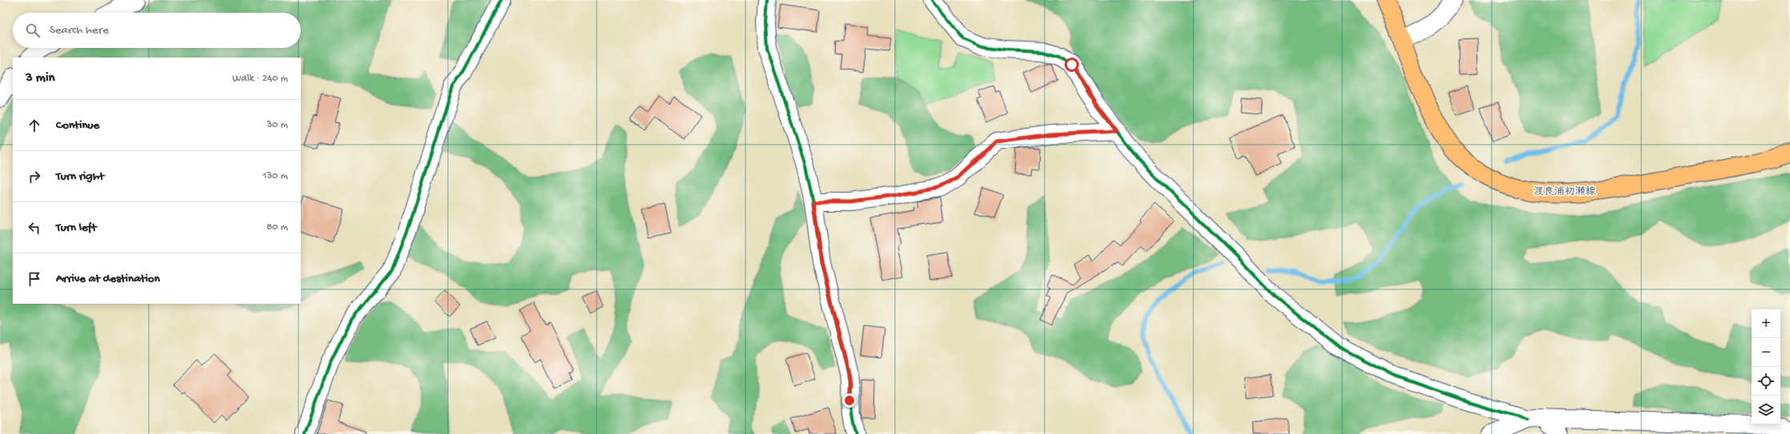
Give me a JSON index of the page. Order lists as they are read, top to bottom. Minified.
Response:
{"streets":{"main road":["渡良浦初瀬線"]},"page":{"search":"Search here","heading":["3 min","Walk · 240 m"],"list":[["Continue","30 m"],["Turn right","130 m"],["Turn left","80 m"],"Arrive at destination"],"map_buttons":["+","−"]}}
